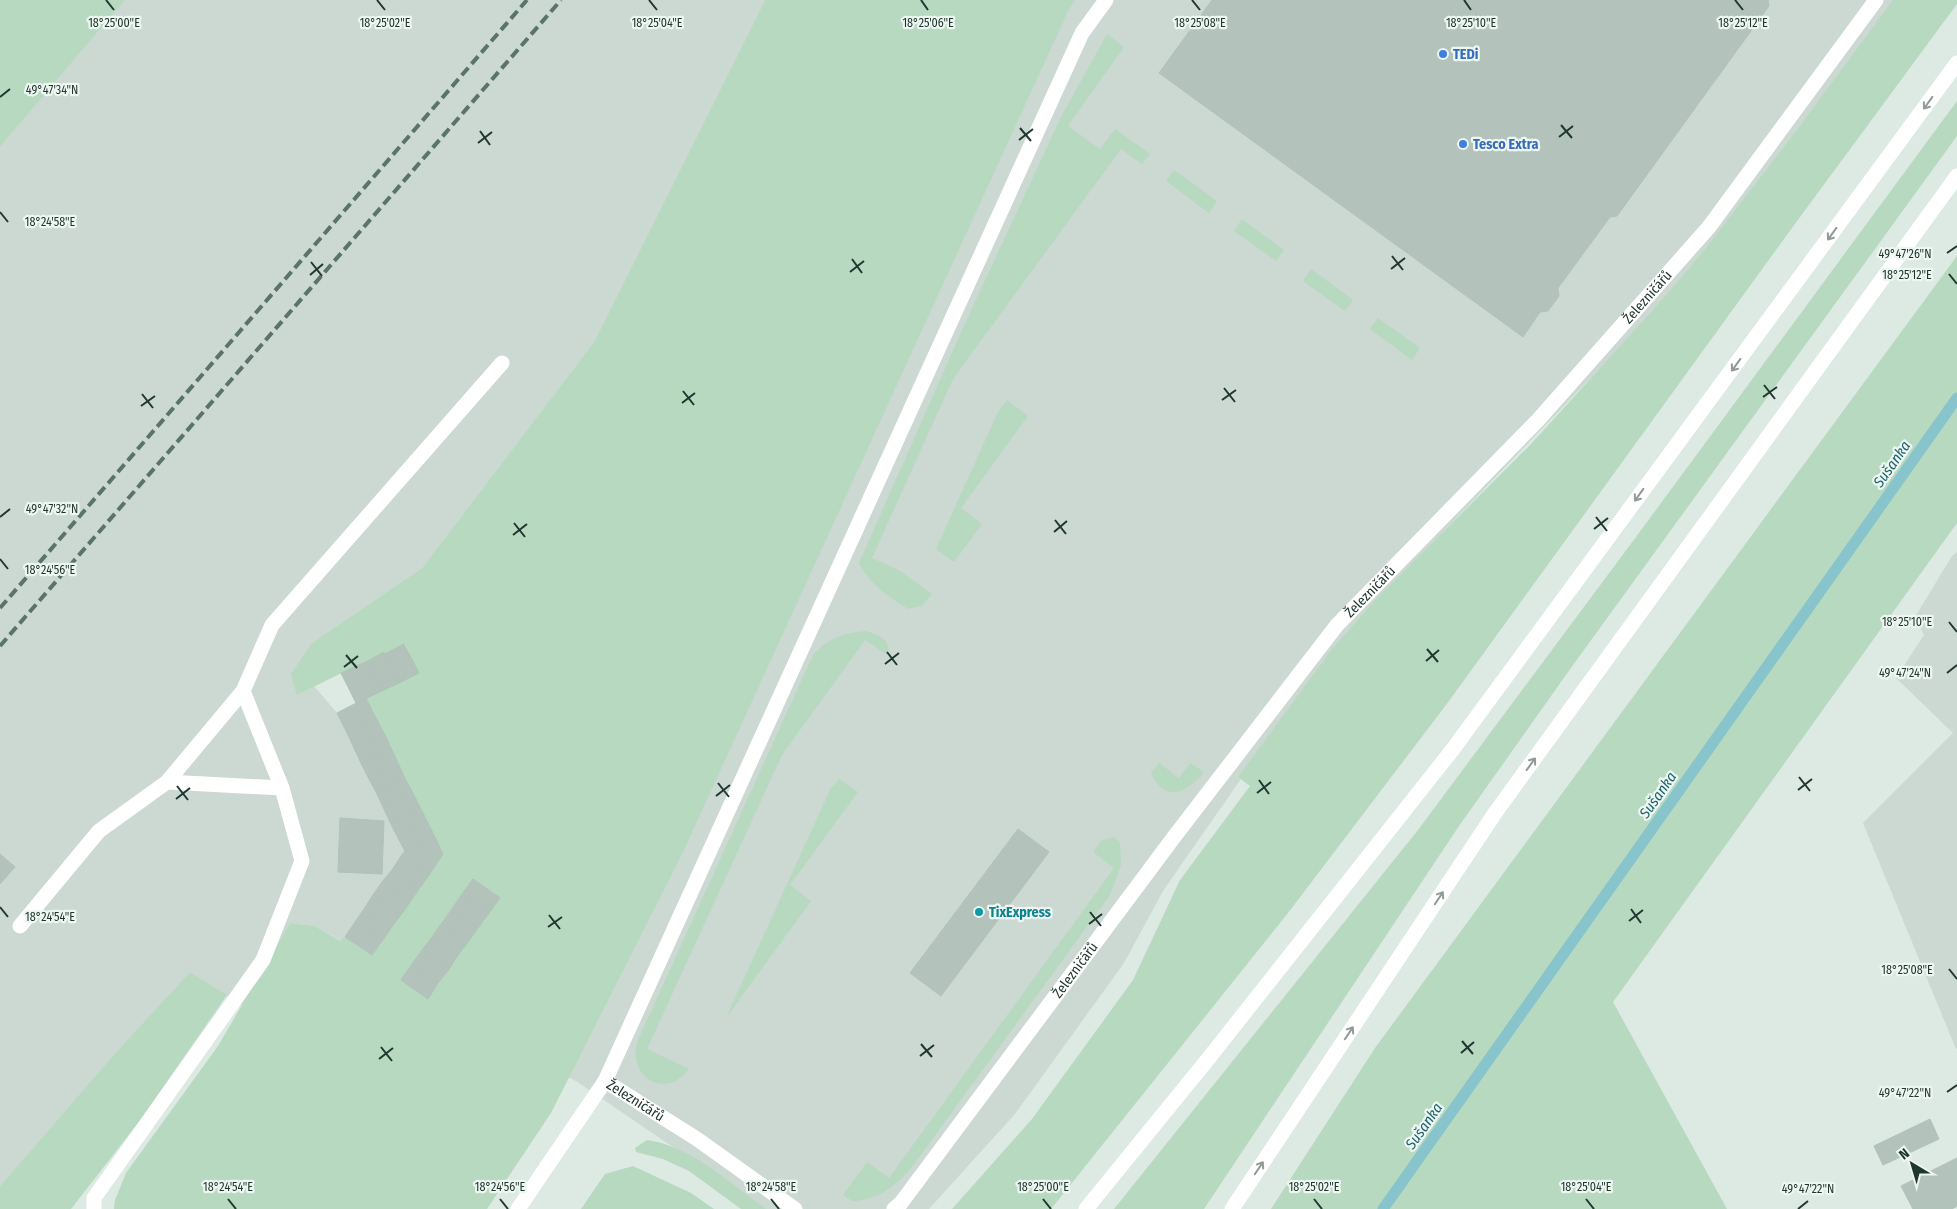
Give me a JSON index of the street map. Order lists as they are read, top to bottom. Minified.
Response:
{"streets":{"street":["Železničářů"]},"water":["Sušanka"],"places":["TEDi","Tesco Extra","TixExpress"],"north":"top left","coordinates":["18°25'02\"E","18°25'06\"E","18°25'00\"E","18°25'04\"E","18°25'08\"E","18°25'10\"E","18°25'12\"E","49°47'34\"N","18°24'58\"E","49°47'26\"N","49°47'32\"N","18°24'56\"E","49°47'24\"N","18°24'54\"E","49°47'22\"N"]}
